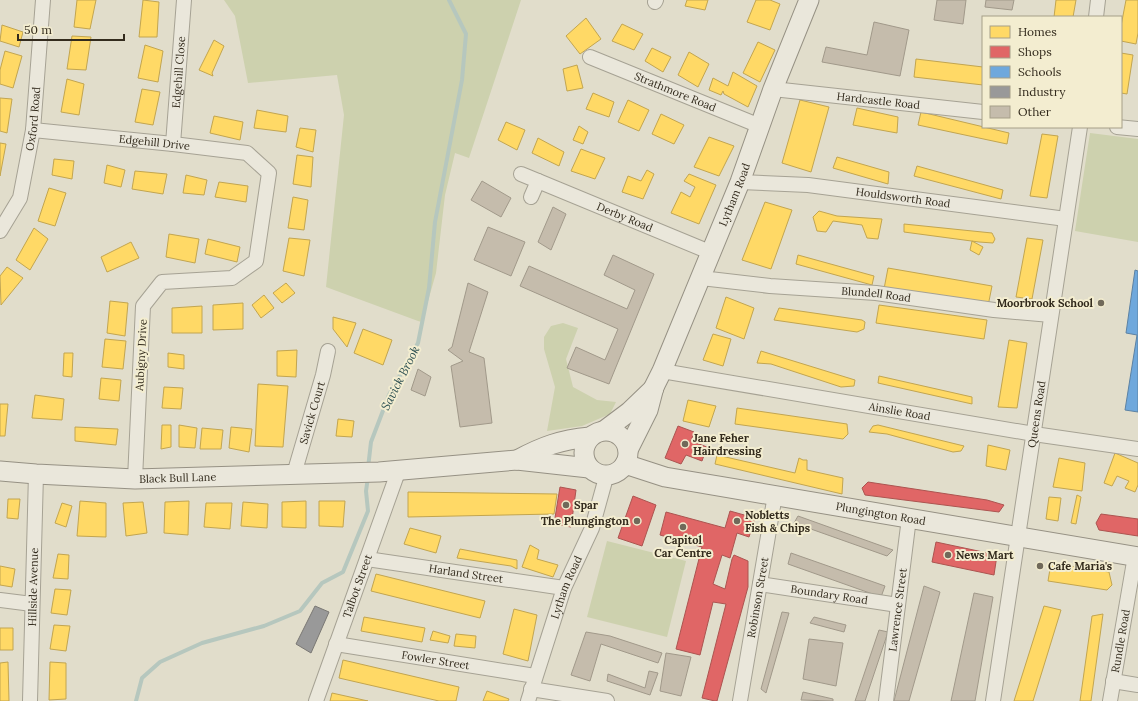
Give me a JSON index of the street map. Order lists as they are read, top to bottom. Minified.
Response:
{"streets":{"street":["Edgehill Close","Strathmore Road","Hardcastle Road","Oxford Road","Edgehill Drive","Lytham Road","Houldsworth Road","Derby Road","Blundell Road","Aubigny Drive","Ainslie Road","Savick Court","Queens Road","Black Bull Lane","Plungington Road","Harland Street","Talbot Street","Hillside Avenue","Boundary Road","Robinson Street","Lawrence Street","Rundle Road","Fowler Street"]},"crossings":[["Edgehill Close","Edgehill Drive"],["Strathmore Road","Lytham Road"],["Hardcastle Road","Lytham Road"],["Oxford Road","Edgehill Drive"],["Edgehill Drive","Aubigny Drive"],["Lytham Road","Houldsworth Road"],["Lytham Road","Derby Road"],["Lytham Road","Blundell Road"],["Lytham Road","Ainslie Road"],["Lytham Road","Plungington Road"],["Lytham Road","Harland Street"],["Lytham Road","Fowler Street"],["Houldsworth Road","Queens Road"],["Blundell Road","Queens Road"],["Aubigny Drive","Black Bull Lane"],["Ainslie Road","Queens Road"],["Savick Court","Black Bull Lane"],["Queens Road","Plungington Road"],["Black Bull Lane","Talbot Street"],["Black Bull Lane","Hillside Avenue"],["Plungington Road","Robinson Street"],["Plungington Road","Lawrence Street"],["Plungington Road","Rundle Road"],["Harland Street","Talbot Street"],["Talbot Street","Fowler Street"],["Boundary Road","Robinson Street"],["Boundary Road","Lawrence Street"]],"water":["Savick Brook"],"places":["Moorbrook School","Jane Feher Hairdressing","Spar","The Plungington","Nobletts Fish & Chips","Capitol Car Centre","News Mart","Cafe Maria's"],"legend":["Homes","Shops","Schools","Industry","Other"],"scale_bar":"50 m"}
